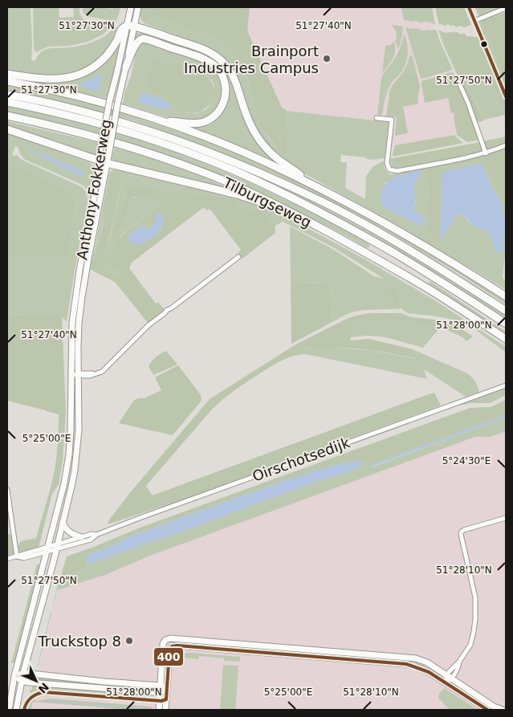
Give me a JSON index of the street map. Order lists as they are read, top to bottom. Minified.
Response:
{"streets":{"highway":["Tilburgseweg"],"main road":["Anthony Fokkerweg"],"street":["Oirschotsedijk"]},"crossings":[["Anthony Fokkerweg","Oirschotsedijk"]],"places":["Brainport Industries Campus","Truckstop 8"],"lines":["transit line 400"],"north":"bottom right","coordinates":["51°27'30\"N","51°27'40\"N","51°27'50\"N","51°28'00\"N","5°25'00\"E","5°24'30\"E","51°28'10\"N"]}
